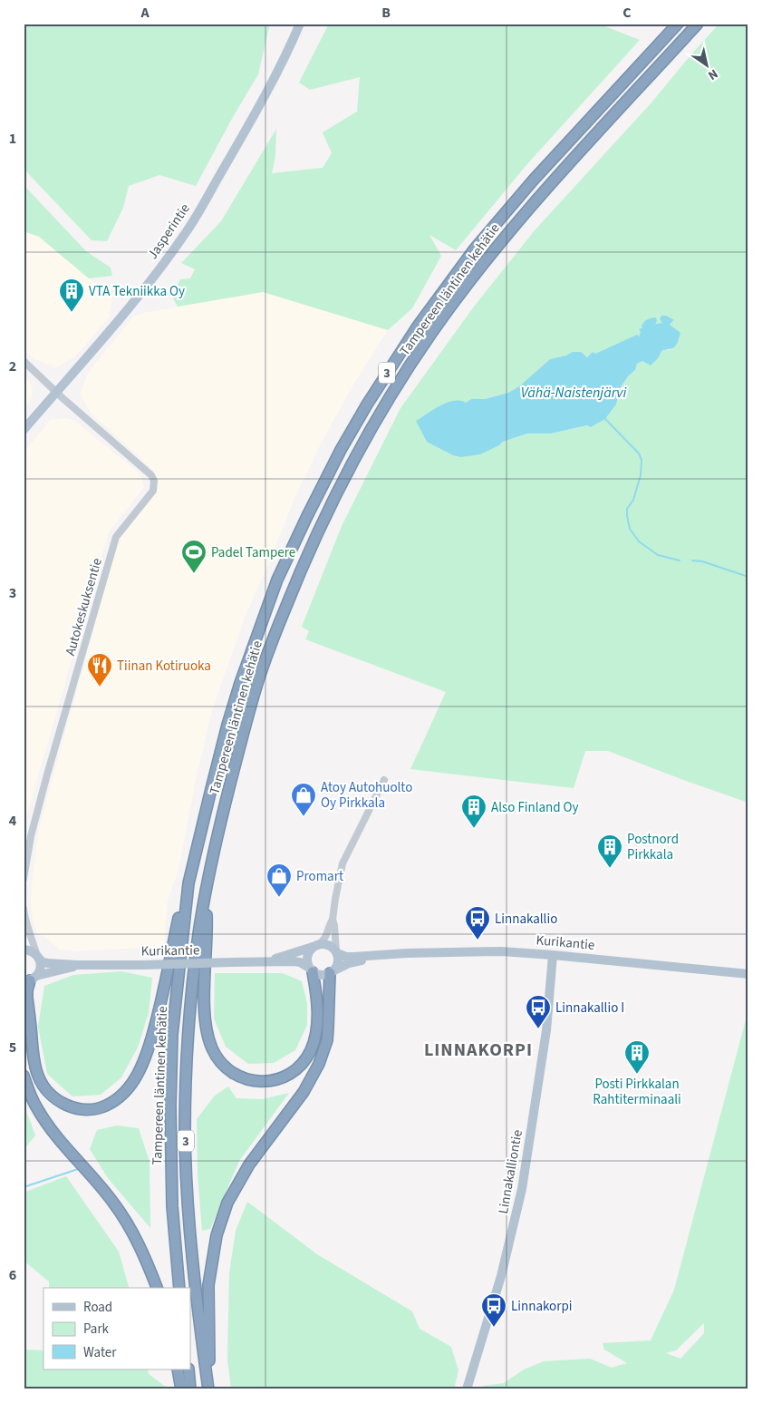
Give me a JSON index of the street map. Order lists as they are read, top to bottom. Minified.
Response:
{"streets":{"highway":["Tampereen läntinen kehätie","3"],"main road":["Jasperintie","Kurikantie","Linnakalliontie"],"street":["Autokeskuksentie"]},"crossings":[["Jasperintie","Autokeskuksentie"],["Kurikantie","Linnakalliontie"]],"districts":["LINNAKORPI"],"water":["Vähä-Naistenjärvi"],"places":{"building":["VTA Tekniikka Oy","Also Finland Oy","Postnord Pirkkala","Posti Pirkkalan Rahtiterminaali"],"sports":["Padel Tampere"],"restaurant":["Tiinan Kotiruoka"],"shop":["Atoy Autohuolto Oy Pirkkala","Promart"],"bus stop":["Linnakallio","Linnakallio I","Linnakorpi"]},"legend":["Road","Park","Water"],"north":"bottom right","grid":{"columns":["A","B","C"],"rows":["1","2","3","4","5","6"]}}
